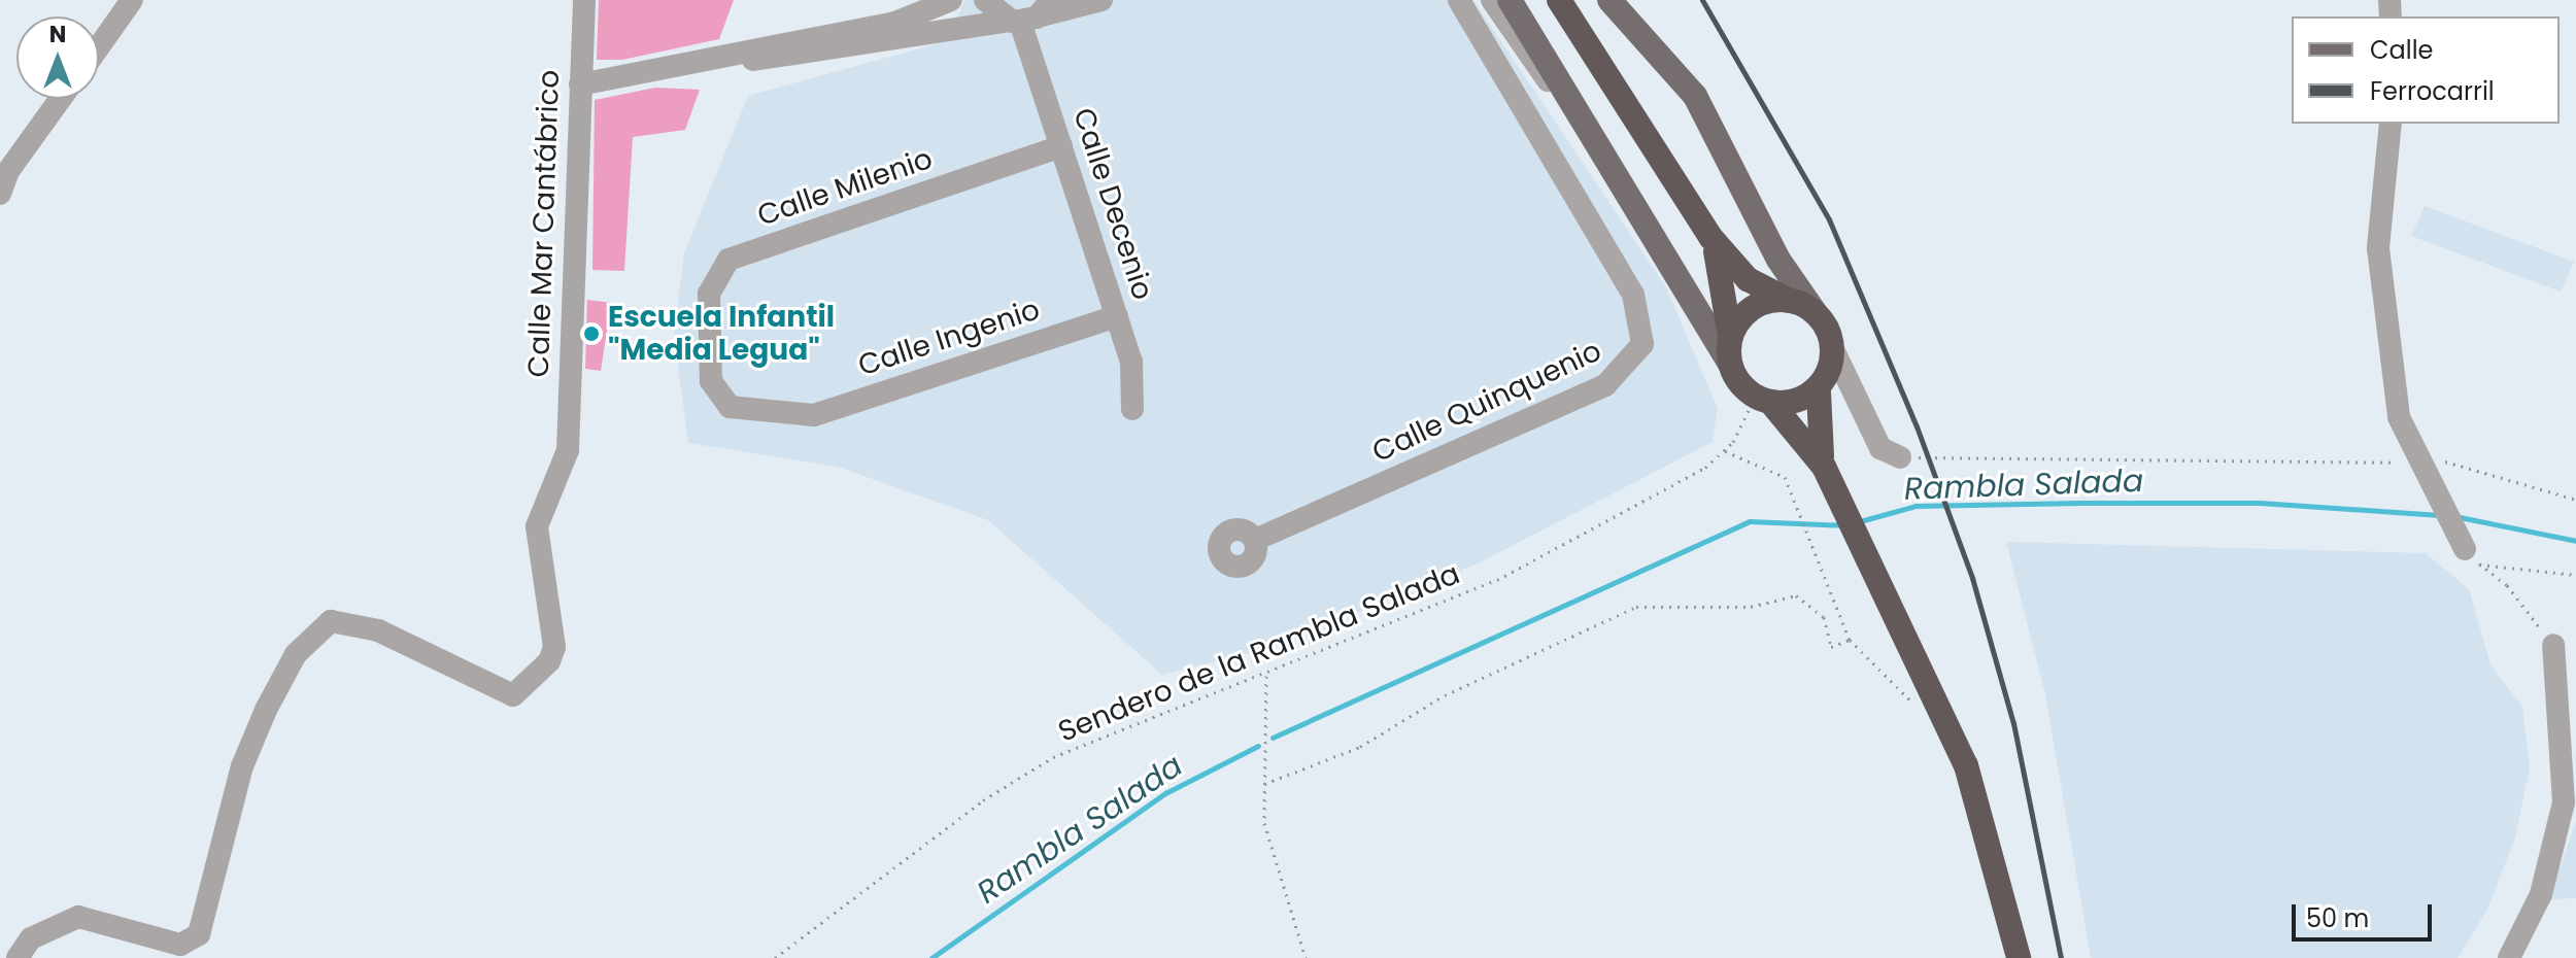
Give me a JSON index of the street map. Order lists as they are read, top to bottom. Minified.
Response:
{"streets":{"street":["Calle Milenio","Calle Decenio","Calle Mar Cantábrico","Calle Ingenio","Calle Quinquenio"],"path":["Sendero de la Rambla Salada"]},"crossings":[["Calle Milenio","Calle Decenio"],["Calle Milenio","Calle Ingenio"],["Calle Decenio","Calle Ingenio"]],"water":["Rambla Salada"],"places":["Escuela Infantil \"Media Legua\""],"legend":["Calle","Ferrocarril"],"scale_bar":"50 m","north":"top"}
